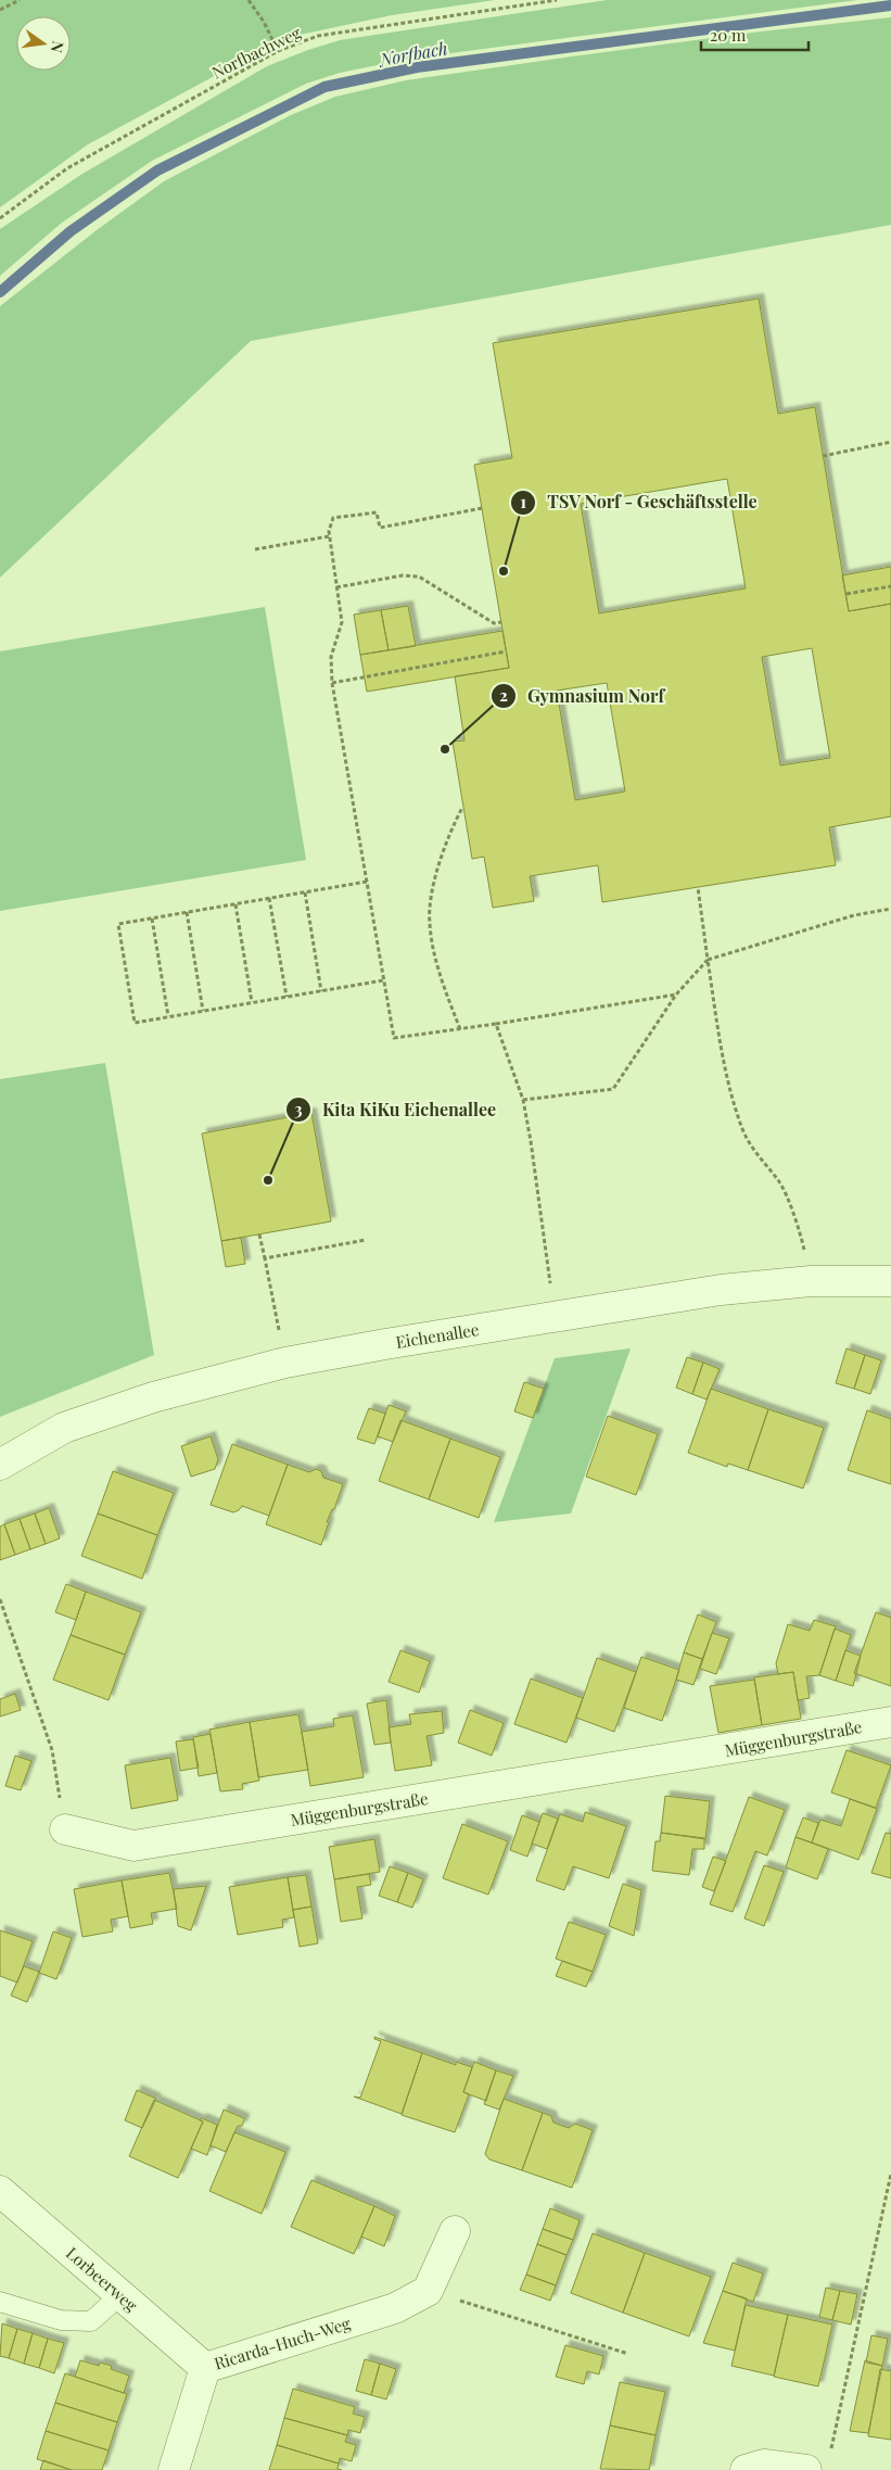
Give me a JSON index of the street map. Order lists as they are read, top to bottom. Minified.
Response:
{"streets":{"street":["Eichenallee","Müggenburgstraße","Lorbeerweg","Ricarda-Huch-Weg"],"path":["Norfbachweg"]},"crossings":[["Lorbeerweg","Ricarda-Huch-Weg"]],"water":["Norfbach"],"places":["TSV Norf - Geschäftsstelle","Gymnasium Norf","Kita KiKu Eichenallee"],"scale_bar":"20 m","north":"right"}
